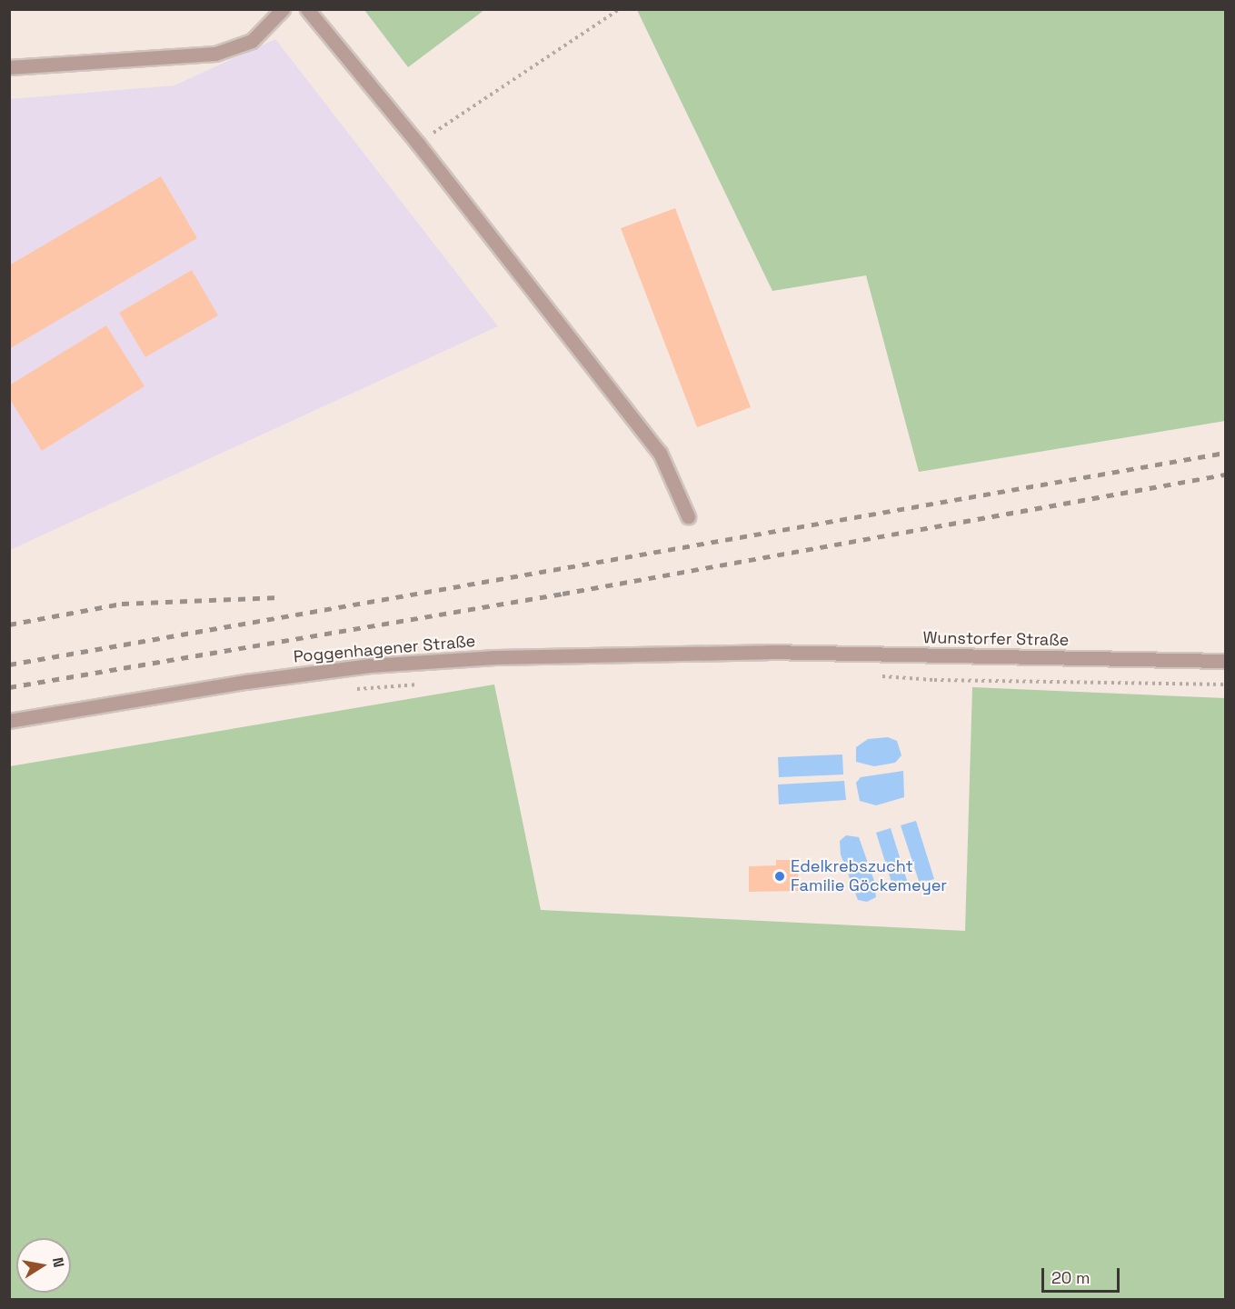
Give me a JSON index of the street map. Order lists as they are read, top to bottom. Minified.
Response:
{"streets":{"street":["Wunstorfer Straße","Poggenhagener Straße"]},"crossings":[["Wunstorfer Straße","Poggenhagener Straße"]],"places":["Edelkrebszucht Familie Göckemeyer"],"scale_bar":"20 m","north":"right"}
